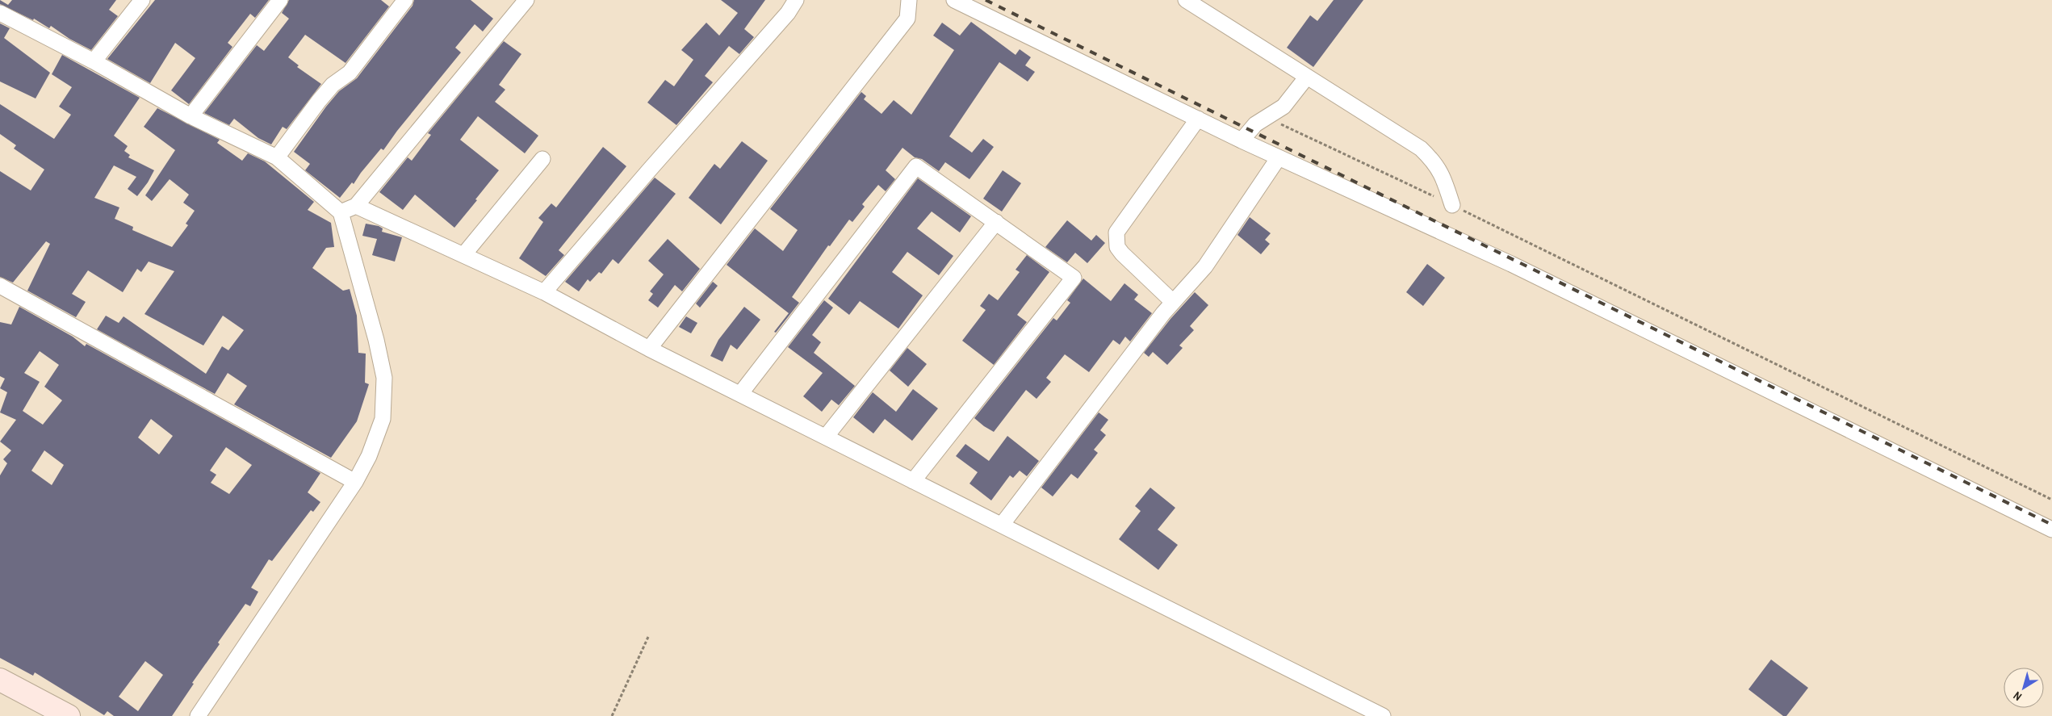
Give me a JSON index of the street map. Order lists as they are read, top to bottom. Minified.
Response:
{"north":"bottom left"}
